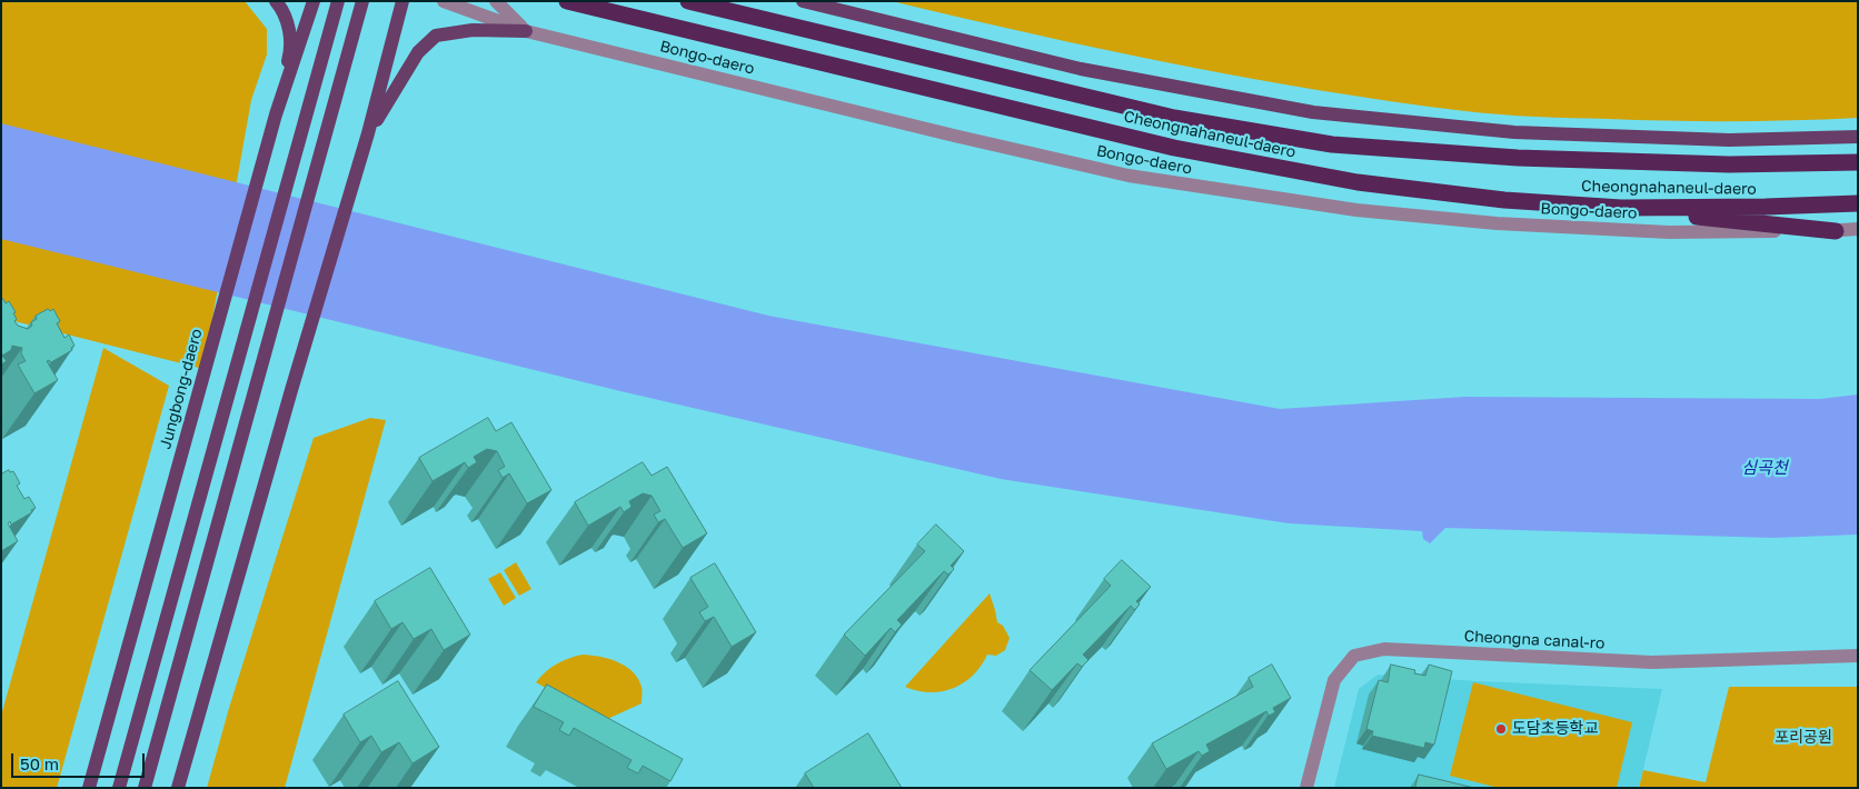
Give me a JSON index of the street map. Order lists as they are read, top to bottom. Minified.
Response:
{"streets":{"highway":["Cheongnahaneul-daero"],"main road":["Jungbong-daero"],"street":["Bongo-daero","Cheongna canal-ro"]},"water":["심곡천"],"parks":["포리공원"],"places":["도담초등학교"],"scale_bar":"50 m"}
